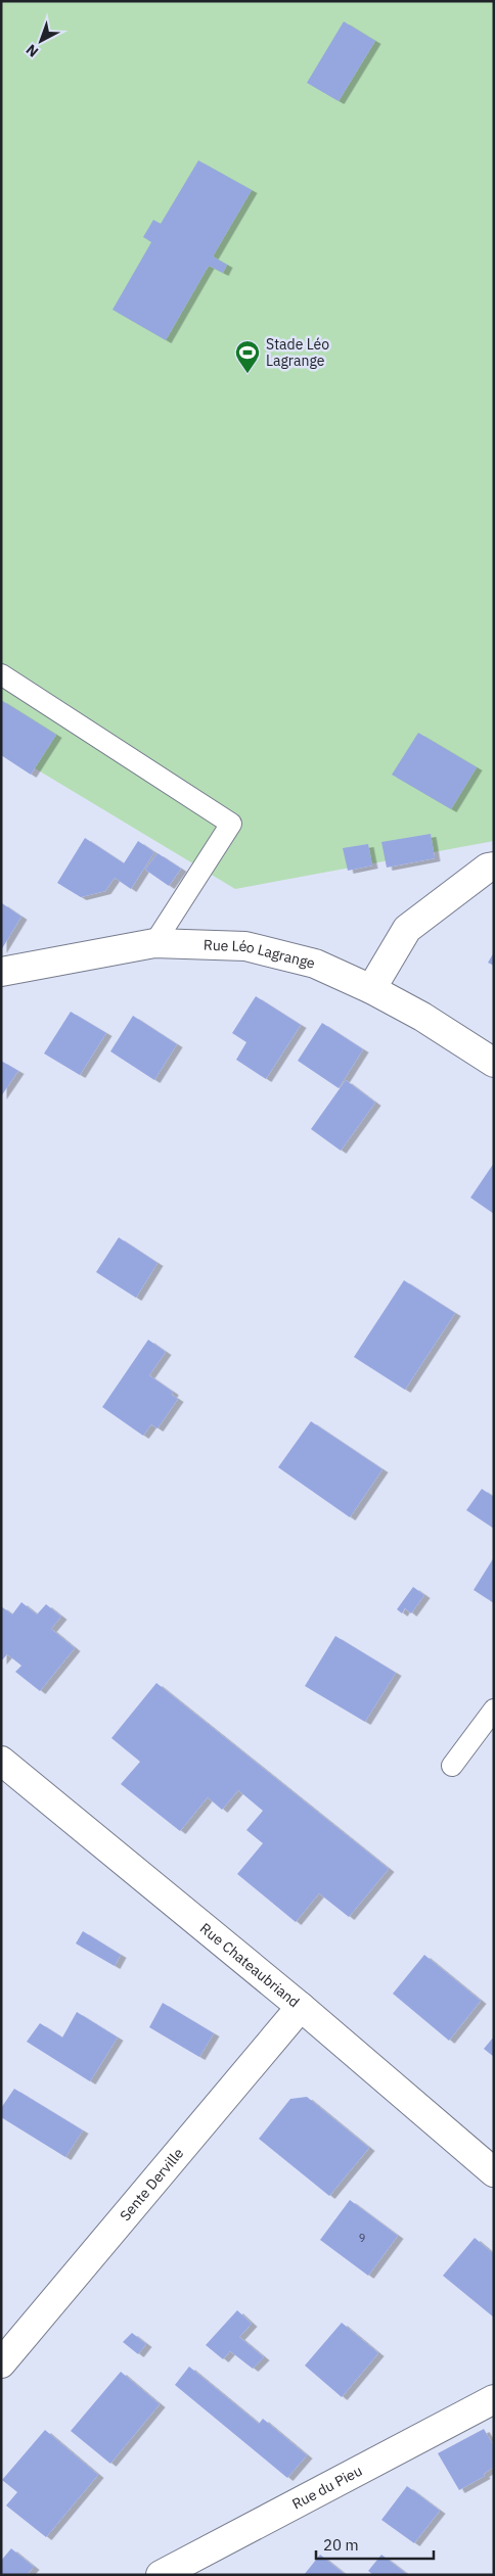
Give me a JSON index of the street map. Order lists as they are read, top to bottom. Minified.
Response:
{"streets":{"street":["Rue Léo Lagrange","Rue Chateaubriand","Sente Derville","Rue du Pieu"]},"crossings":[["Rue Chateaubriand","Sente Derville"]],"places":{"sports":["Stade Léo Lagrange"]},"house_numbers":["9"],"scale_bar":"20 m","north":"bottom left"}
